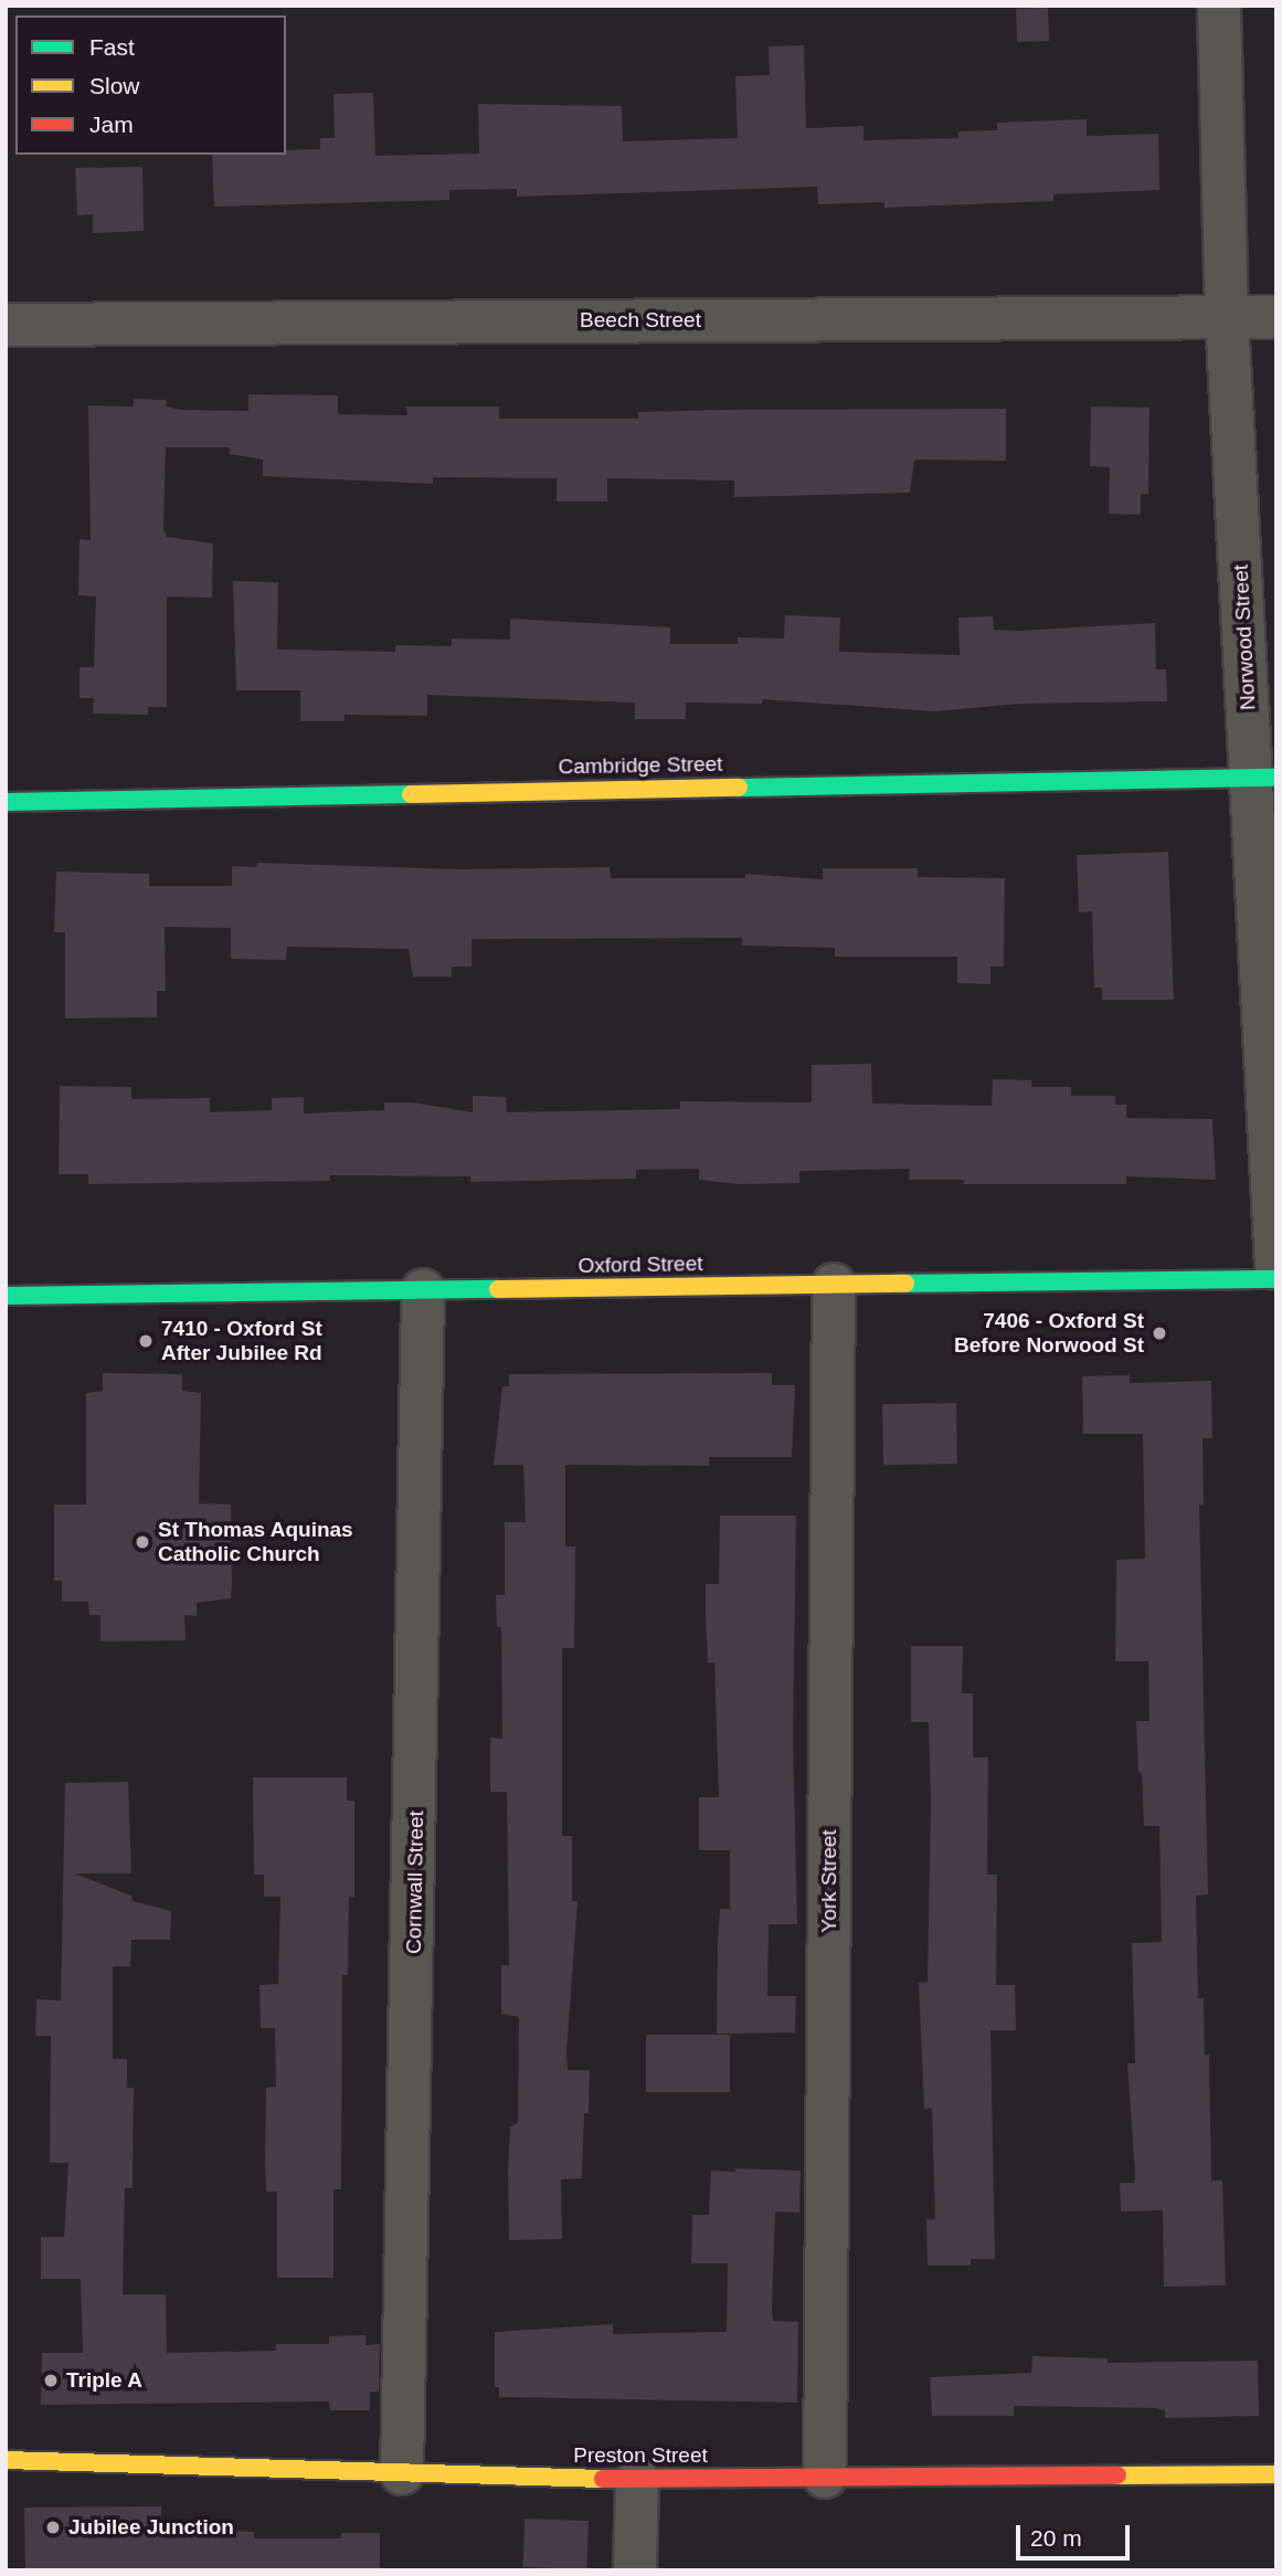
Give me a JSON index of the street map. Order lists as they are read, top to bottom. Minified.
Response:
{"streets":{"street":["Beech Street","Norwood Street","Cambridge Street","Oxford Street","York Street","Cornwall Street","Preston Street"]},"crossings":[["Beech Street","Norwood Street"],["Norwood Street","Cambridge Street"],["Oxford Street","York Street"],["Oxford Street","Cornwall Street"],["York Street","Preston Street"],["Cornwall Street","Preston Street"]],"places":["7406 - Oxford St Before Norwood St","7410 - Oxford St After Jubilee Rd","St Thomas Aquinas Catholic Church","Triple A","Jubilee Junction"],"legend":["Fast","Slow","Jam"],"scale_bar":"20 m"}
